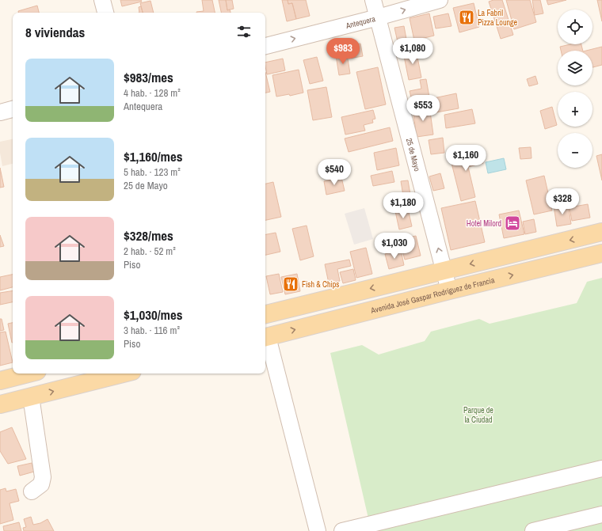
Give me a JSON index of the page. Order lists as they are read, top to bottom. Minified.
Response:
{"streets":{"main road":["Avenida José Gaspar Rodríguez de Francia"],"street":["Antequera","25 de Mayo"]},"crossings":[["Antequera","25 de Mayo"],["25 de Mayo","Avenida José Gaspar Rodríguez de Francia"]],"one_way":["Antequera","25 de Mayo"],"parks":["Parque de la Ciudad"],"places":{"restaurant":["La Fabril Pizza Lounge","Fish & Chips"],"hotel":["Hotel Milord"]},"page":{"map_buttons":["+","−"],"heading":"8 viviendas","price":["$983","$1,080","$553","$1,160","$540","$328","$1,180","$1,030"],"list":[{"name":"$983/mes","note":"4 hab. · 128 m² · Antequera"},{"name":"$1,160/mes","note":"5 hab. · 123 m² · 25 de Mayo"},{"name":"$328/mes","note":"2 hab. · 52 m² · Piso"},{"name":"$1,030/mes","note":"3 hab. · 116 m² · Piso"}]}}
